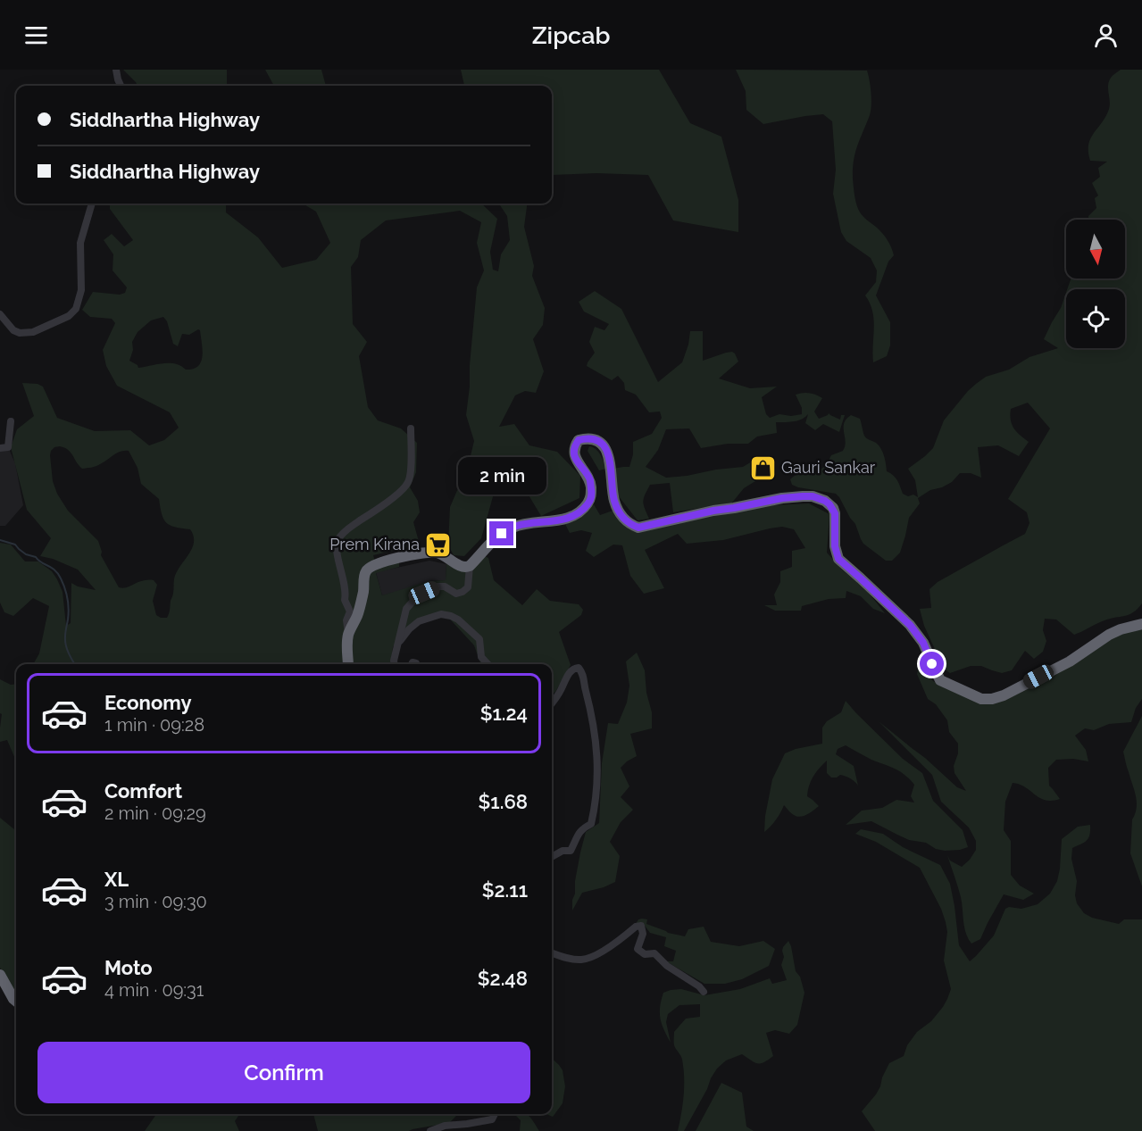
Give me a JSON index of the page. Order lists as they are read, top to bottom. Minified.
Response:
{"places":{"shop":["Gauri Sankar"],"supermarket":["Prem Kirana"]},"north":"bottom","page":{"header":"Zipcab","banner":["Siddhartha Highway","Siddhartha Highway"],"bubble":"2 min","list":[{"name":"Economy","note":"1 min · 09:28","value":"$1.24"},{"name":"Comfort","note":"2 min · 09:29","value":"$1.68"},{"name":"XL","note":"3 min · 09:30","value":"$2.11"},{"name":"Moto","note":"4 min · 09:31","value":"$2.48"}],"buttons":"Confirm"}}
